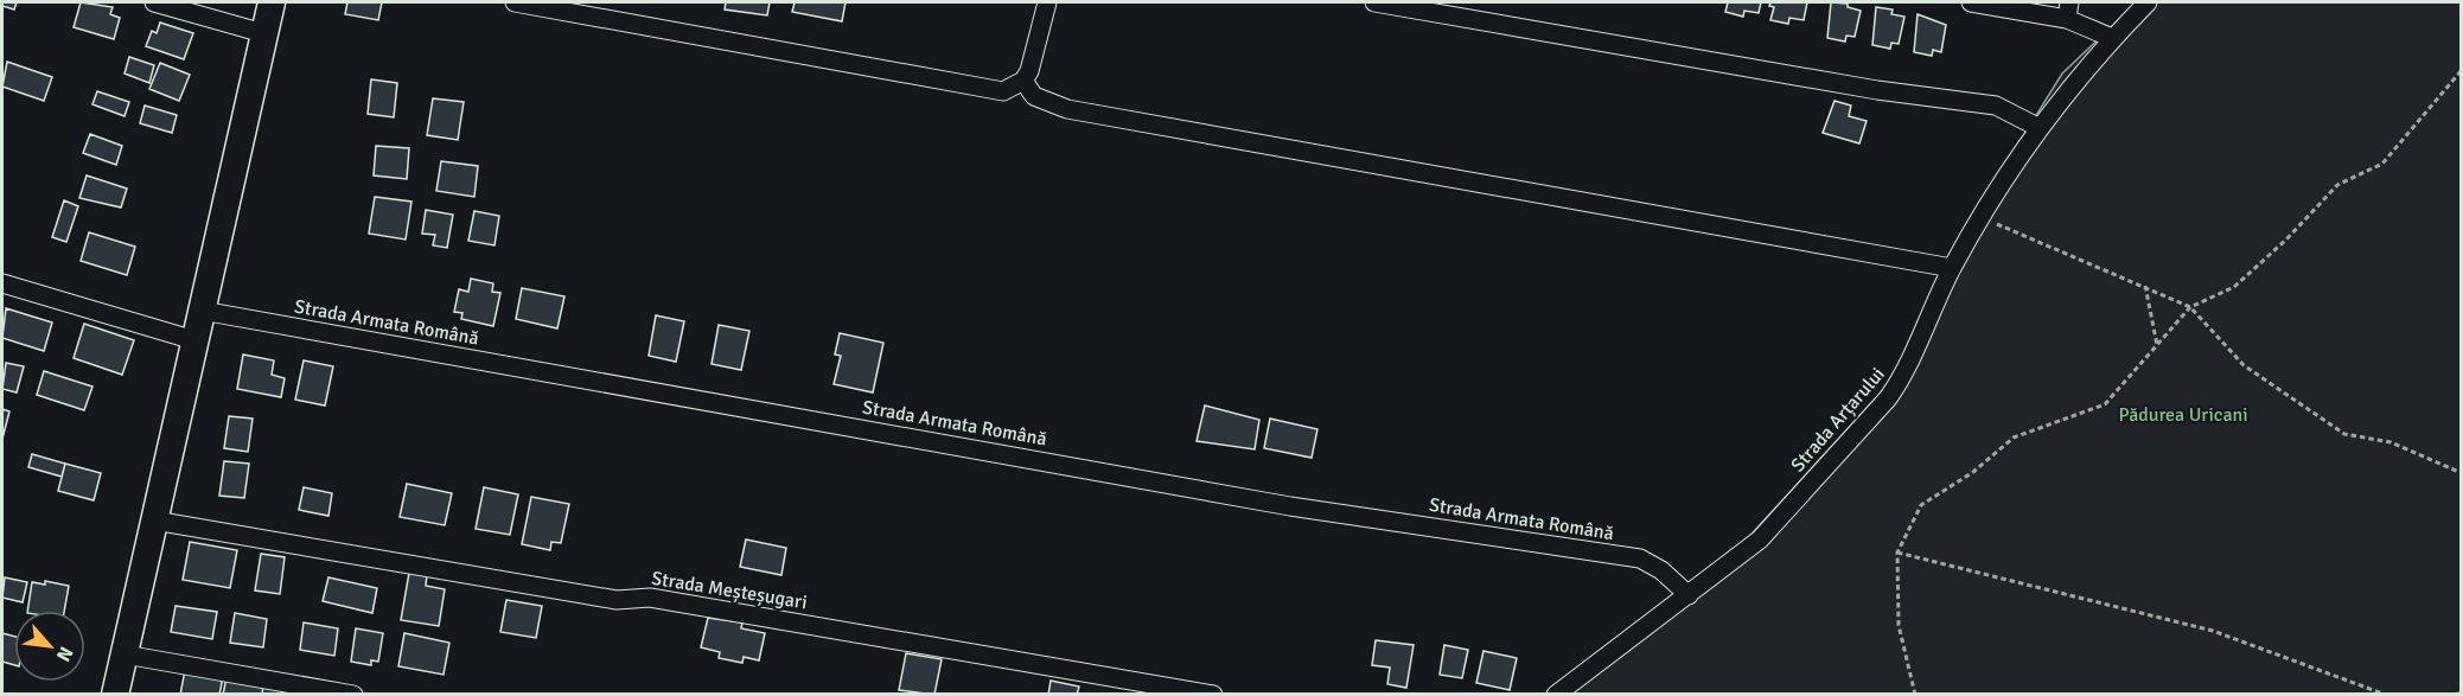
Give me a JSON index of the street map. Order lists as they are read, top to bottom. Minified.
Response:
{"streets":{"street":["Strada Armata Română","Strada Arțarului","Strada Meșteșugari"]},"crossings":[["Strada Armata Română","Strada Arțarului"]],"parks":["Pădurea Uricani"],"north":"bottom right"}
